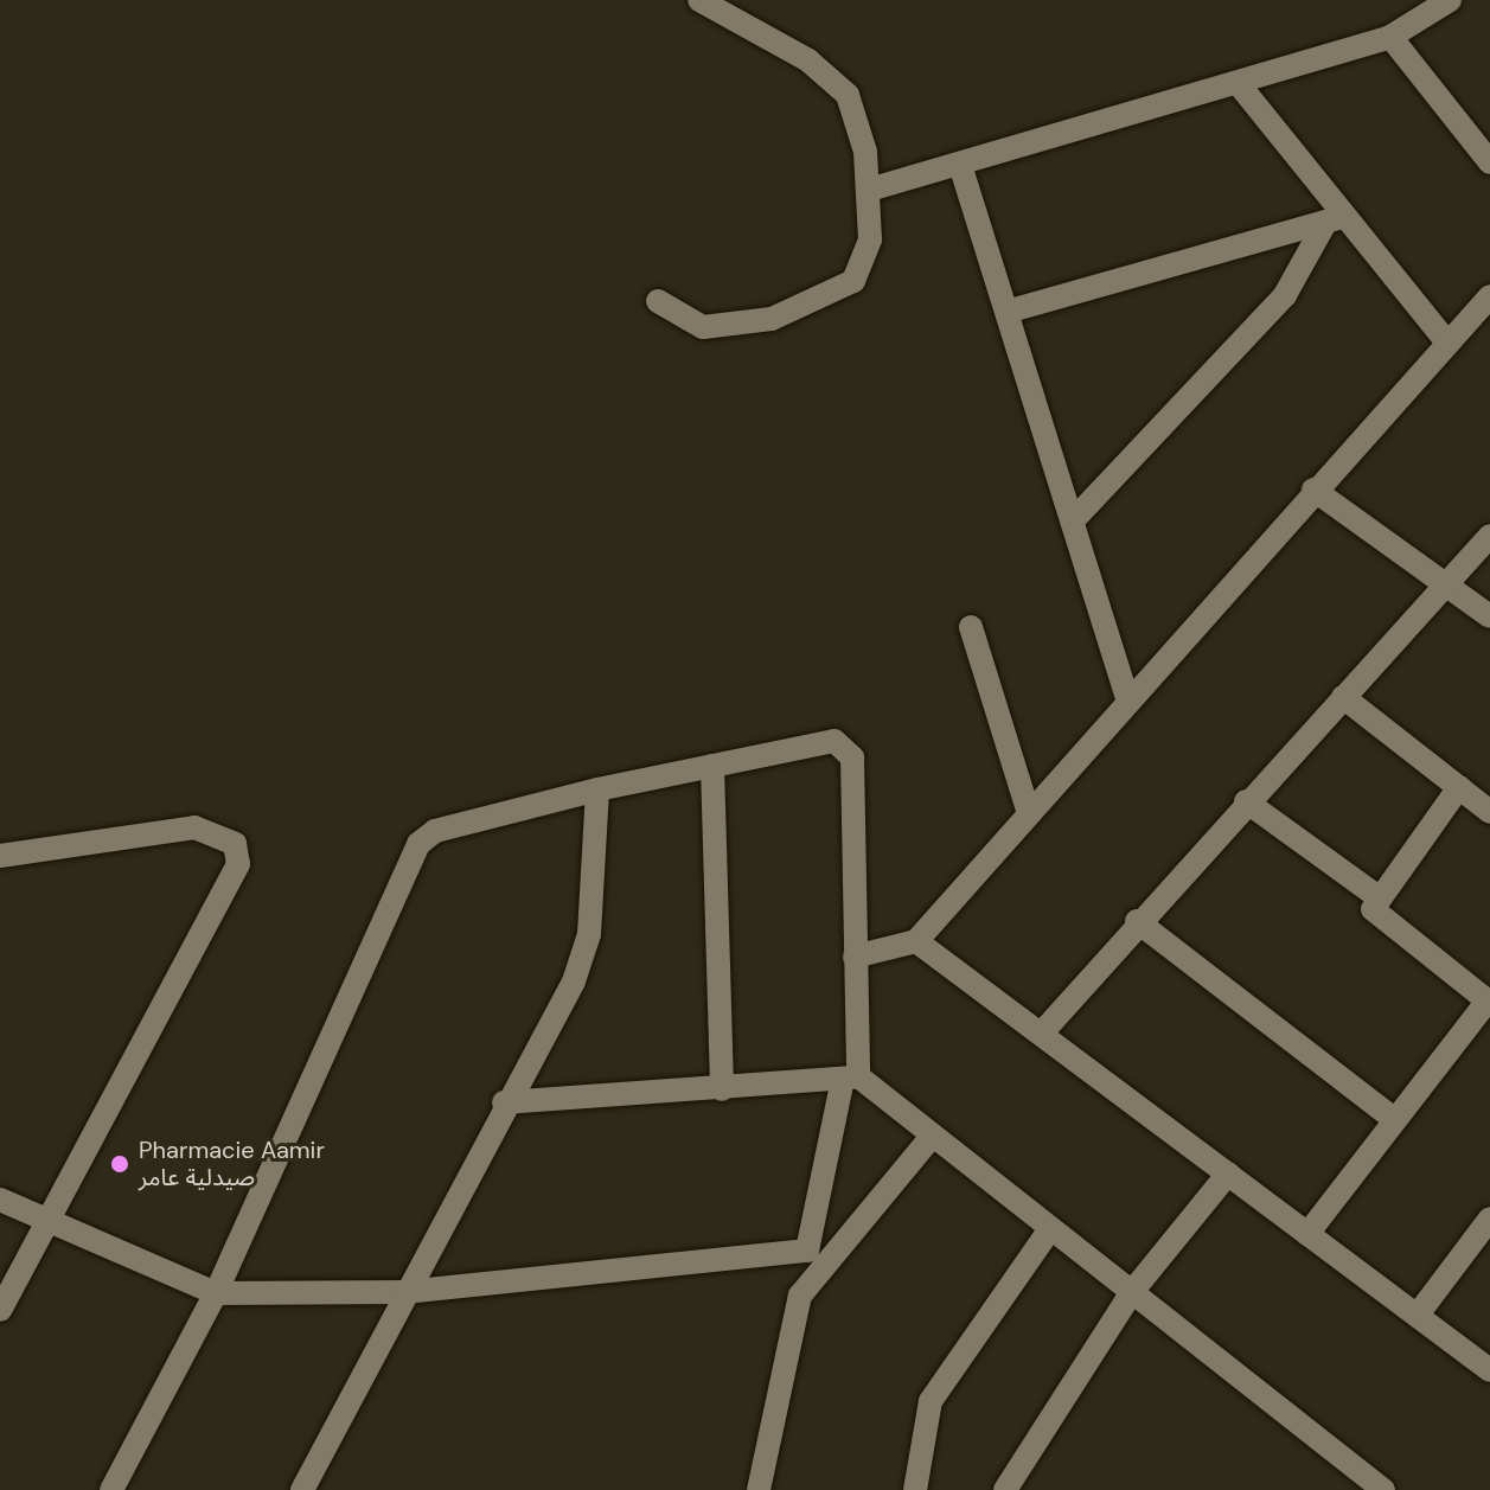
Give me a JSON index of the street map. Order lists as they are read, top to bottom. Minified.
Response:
{"places":["Pharmacie Aamir صيدلية عامر"]}
